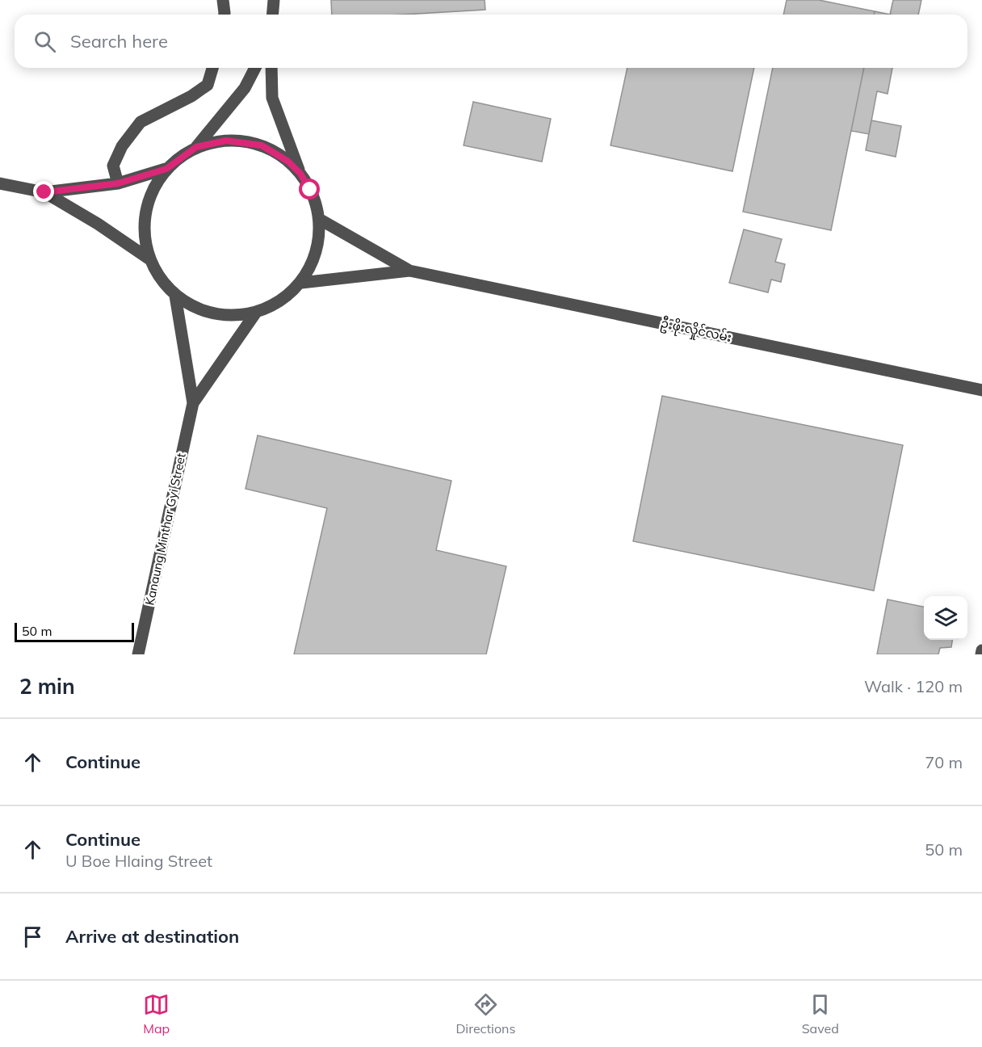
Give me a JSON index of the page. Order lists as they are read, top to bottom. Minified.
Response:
{"streets":{"street":["ဦးဖိုးလှိုင်လမ်း","Kanaung Minthar Gyi Street"]},"scale_bar":"50 m","page":{"search":"Search here","scale":"50 m","heading":["2 min","Walk · 120 m"],"list":[["Continue","70 m"],["Continue","U Boe Hlaing Street","50 m"],"Arrive at destination"],"nav":["Map","Directions","Saved"]}}
